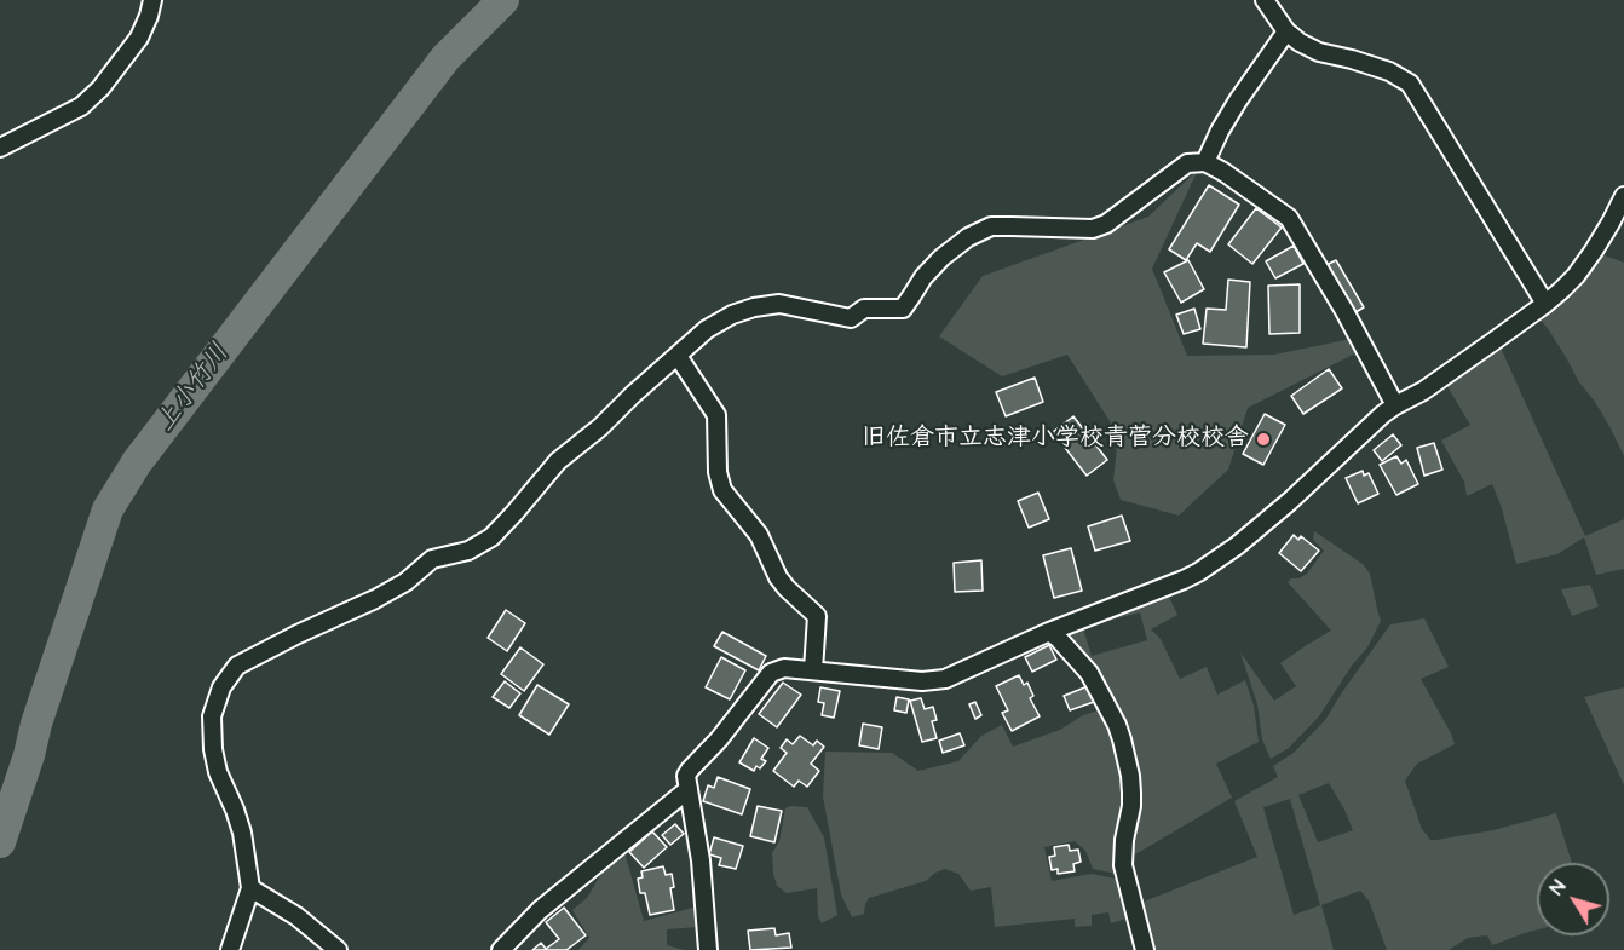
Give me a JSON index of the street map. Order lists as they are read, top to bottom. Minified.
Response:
{"water":["上小竹川"],"places":["旧佐倉市立志津小学校青菅分校校舎"],"north":"top left"}
